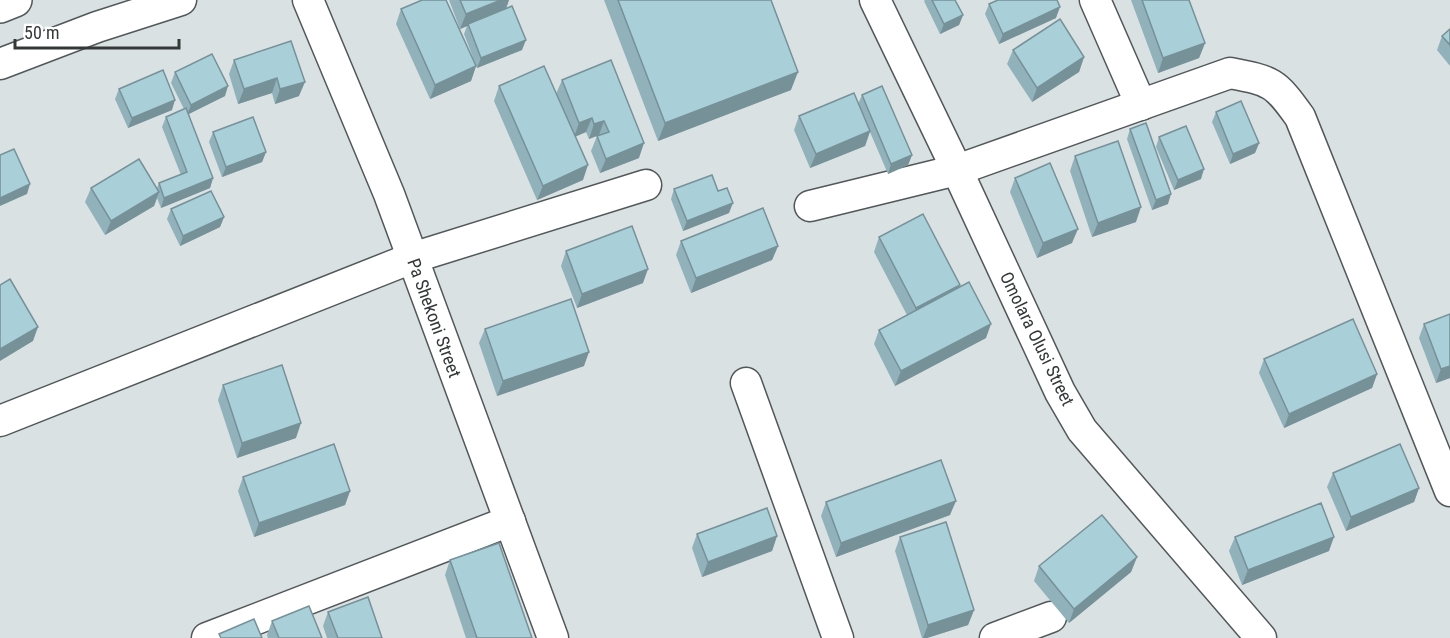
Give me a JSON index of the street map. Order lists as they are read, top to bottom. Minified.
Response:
{"streets":{"street":["Pa Shekoni Street","Omolara Olusi Street"]},"scale_bar":"50 m"}
